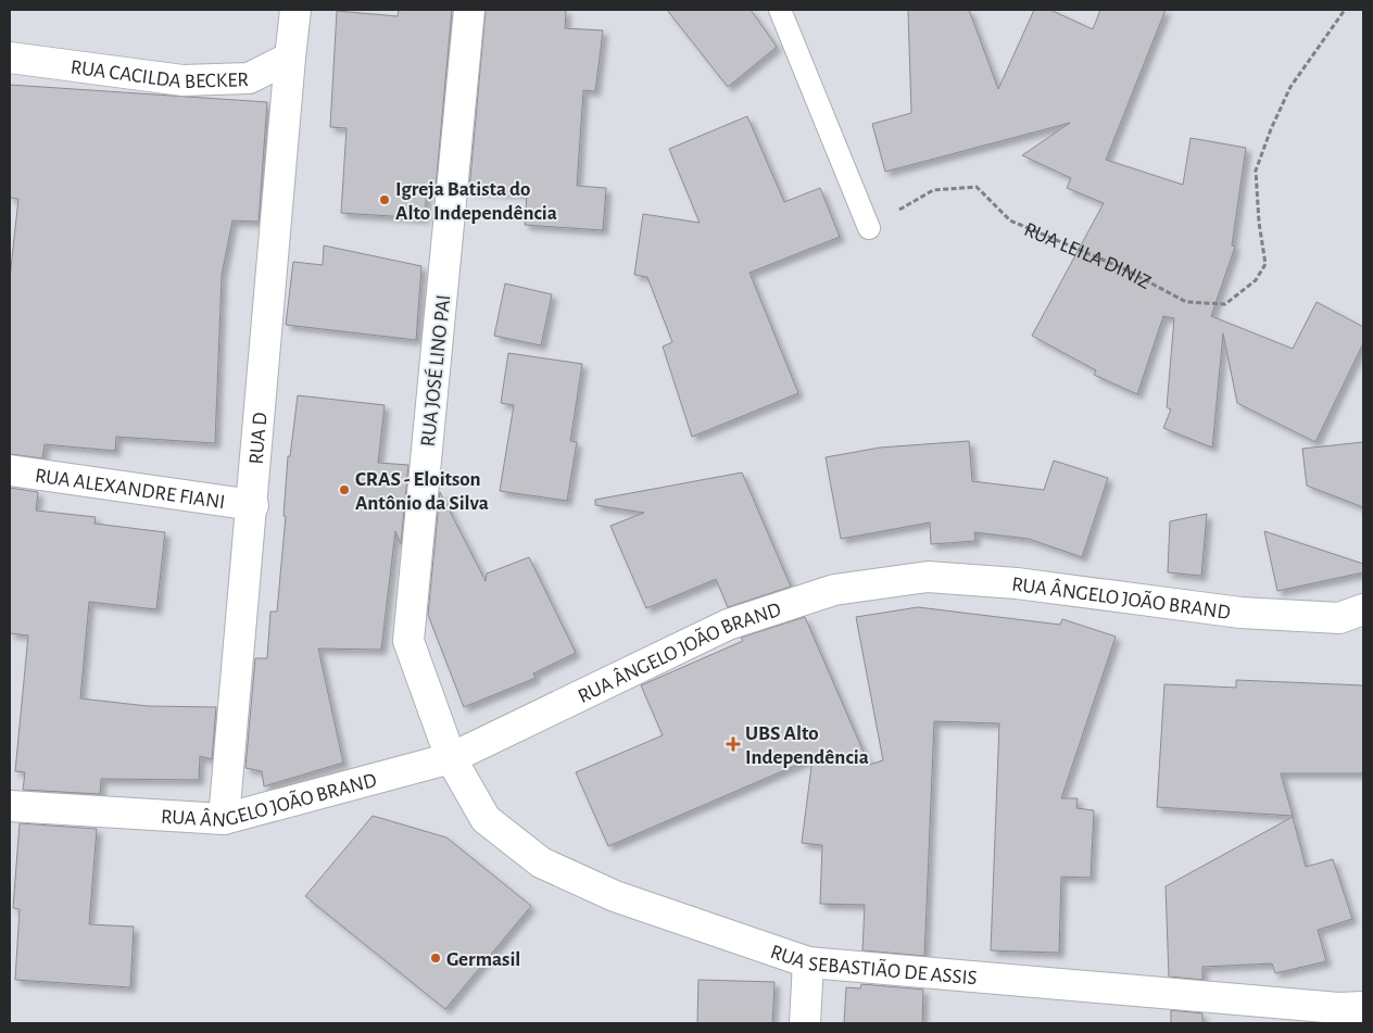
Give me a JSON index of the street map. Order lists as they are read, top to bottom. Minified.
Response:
{"streets":{"street":["RUA CACILDA BECKER","RUA JOSÉ LINO PAI","RUA D","RUA ALEXANDRE FIANI","RUA ÂNGELO JOÃO BRAND","RUA SEBASTIÃO DE ASSIS"],"path":["RUA LEILA DINIZ"]},"crossings":[["RUA CACILDA BECKER","RUA D"],["RUA JOSÉ LINO PAI","RUA ÂNGELO JOÃO BRAND"],["RUA JOSÉ LINO PAI","RUA SEBASTIÃO DE ASSIS"],["RUA D","RUA ALEXANDRE FIANI"],["RUA D","RUA ÂNGELO JOÃO BRAND"],["RUA ÂNGELO JOÃO BRAND","RUA SEBASTIÃO DE ASSIS"]],"places":{"other":["Igreja Batista do Alto Independência","CRAS - Eloitson Antônio da Silva","Germasil"],"health":["UBS Alto Independência"]}}
